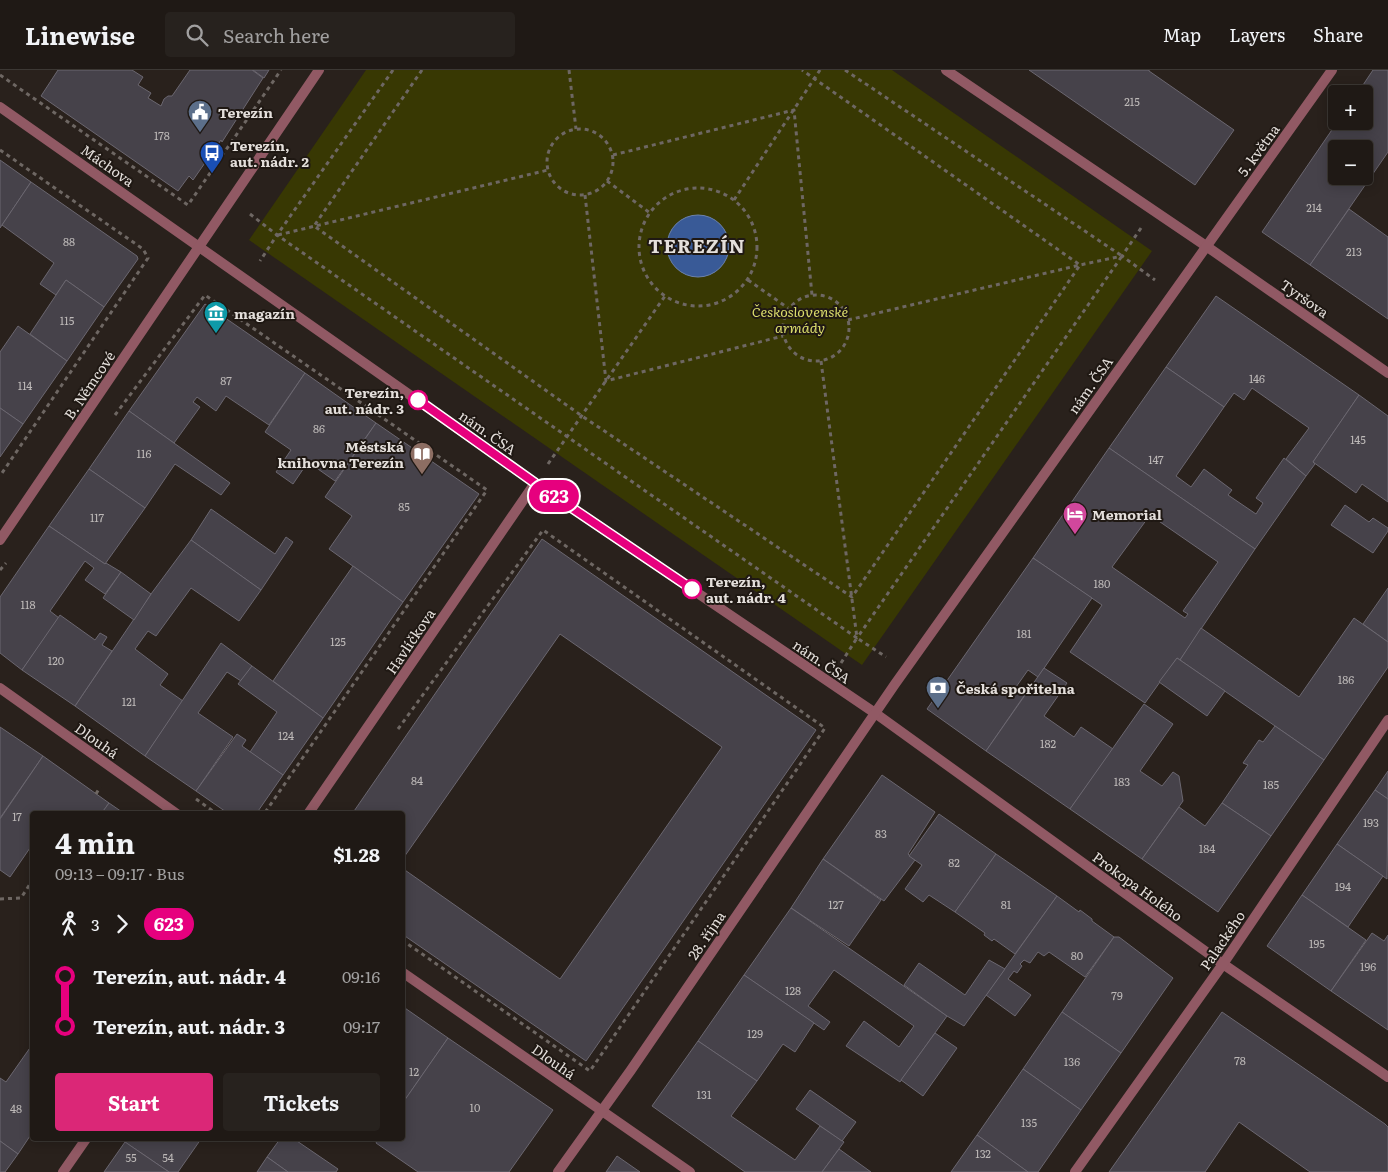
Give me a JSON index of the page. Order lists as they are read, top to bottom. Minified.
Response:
{"streets":{"street":["5. května","Máchova","Tyršova","B. Němcové","nám. ČSA","Havlíčkova","Dlouhá","Prokopa Holého","28. října","Palackého"]},"crossings":[["5. května","Tyršova"],["5. května","nám. ČSA"],["Máchova","B. Němcové"],["Máchova","nám. ČSA"],["Tyršova","nám. ČSA"],["B. Němcové","nám. ČSA"],["nám. ČSA","Havlíčkova"],["nám. ČSA","Prokopa Holého"],["nám. ČSA","28. října"],["Dlouhá","28. října"],["Prokopa Holého","28. října"],["Prokopa Holého","Palackého"]],"districts":["TEREZÍN"],"parks":["Československé armády"],"places":{"public building":["Terezín"],"bus stop":["Terezín, aut. nádr. 2"],"museum":["magazín"],"other":["Terezín, aut. nádr. 3","Terezín, aut. nádr. 4"],"library":["Městská knihovna Terezín"],"hotel":["Memorial"],"bank":["Česká spořitelna"]},"lines":["bus line 623"],"house_numbers":["215","178","214","88","213","115","146","87","114","86","145","116","147","85","117","180","118","181","125","120","186","121","124","182","84","183","185","17","193","83","184","82","194","127","81","195","80","196","128","79","129","78","136","12","131","10","48","135","132","55","54"],"page":{"header":"Linewise","search":"Search here","nav":["Map","Layers","Share"],"on_map":"623","map_buttons":["+","−"],"heading":["4 min","09:13 – 09:17 · Bus","$1.28"],"legs":["3","623"],"list":[{"name":"Terezín, aut. nádr. 4","value":"09:16"},{"name":"Terezín, aut. nádr. 3","value":"09:17"}],"buttons":["Start","Tickets"]}}
